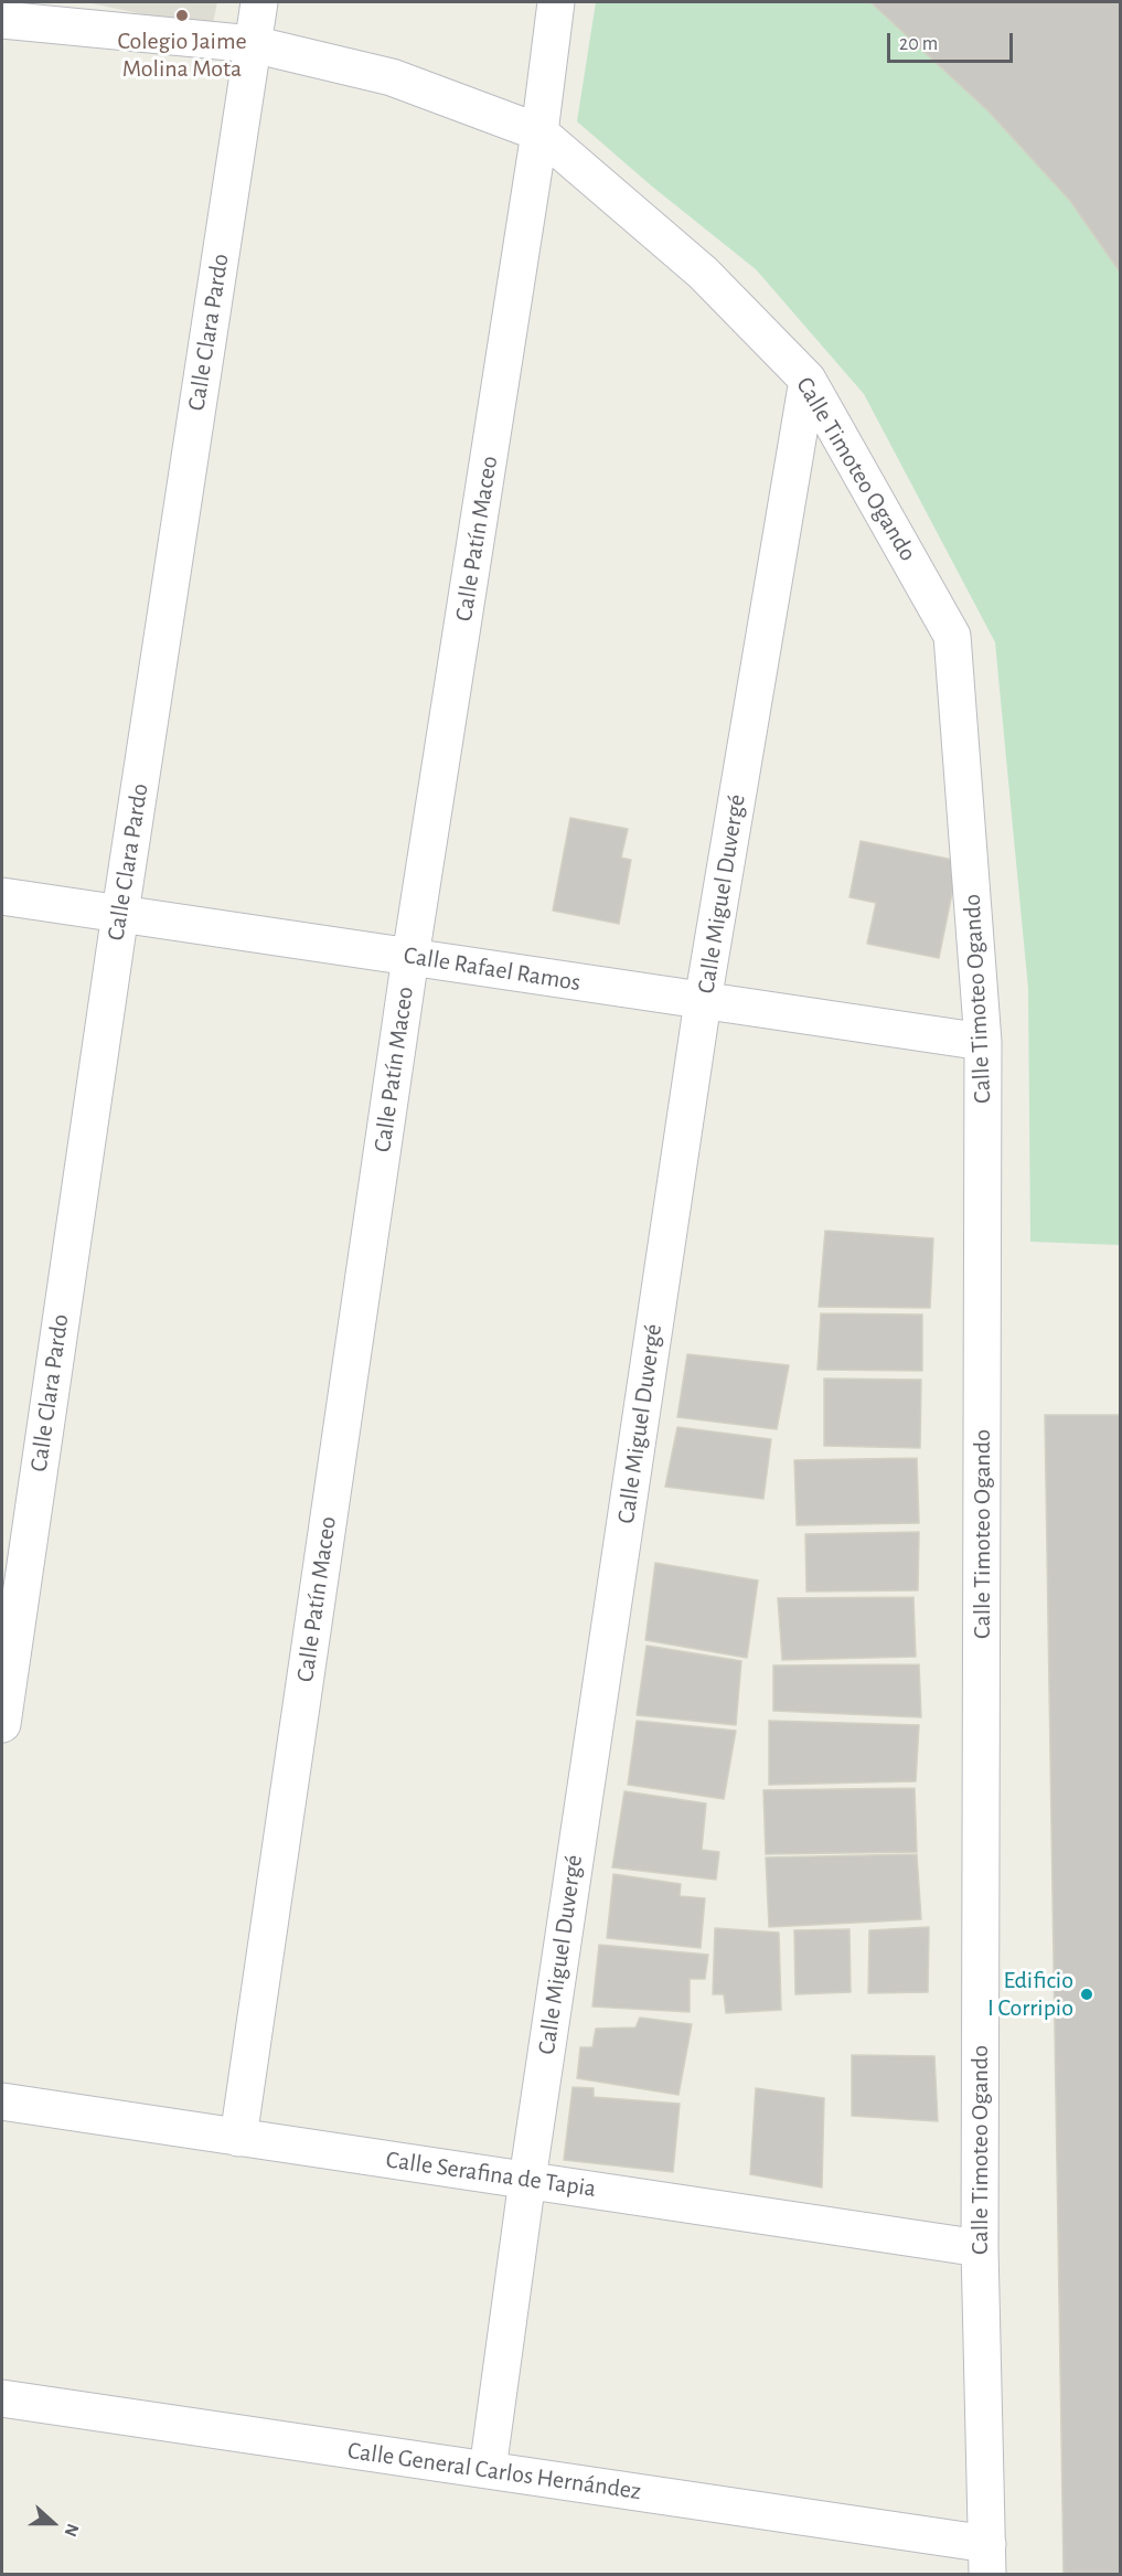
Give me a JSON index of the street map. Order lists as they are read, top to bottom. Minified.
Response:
{"streets":{"street":["Calle Clara Pardo","Calle Timoteo Ogando","Calle Patín Maceo","Calle Miguel Duvergé","Calle Rafael Ramos","Calle Serafina de Tapia","Calle General Carlos Hernández"]},"crossings":[["Calle Clara Pardo","Calle Timoteo Ogando"],["Calle Clara Pardo","Calle Rafael Ramos"],["Calle Timoteo Ogando","Calle Patín Maceo"],["Calle Timoteo Ogando","Calle Miguel Duvergé"],["Calle Timoteo Ogando","Calle Rafael Ramos"],["Calle Timoteo Ogando","Calle Serafina de Tapia"],["Calle Timoteo Ogando","Calle General Carlos Hernández"],["Calle Patín Maceo","Calle Rafael Ramos"],["Calle Patín Maceo","Calle Serafina de Tapia"],["Calle Miguel Duvergé","Calle Rafael Ramos"],["Calle Miguel Duvergé","Calle Serafina de Tapia"],["Calle Miguel Duvergé","Calle General Carlos Hernández"]],"places":["Colegio Jaime Molina Mota","Edificio I Corripio"],"scale_bar":"20 m","north":"right"}
